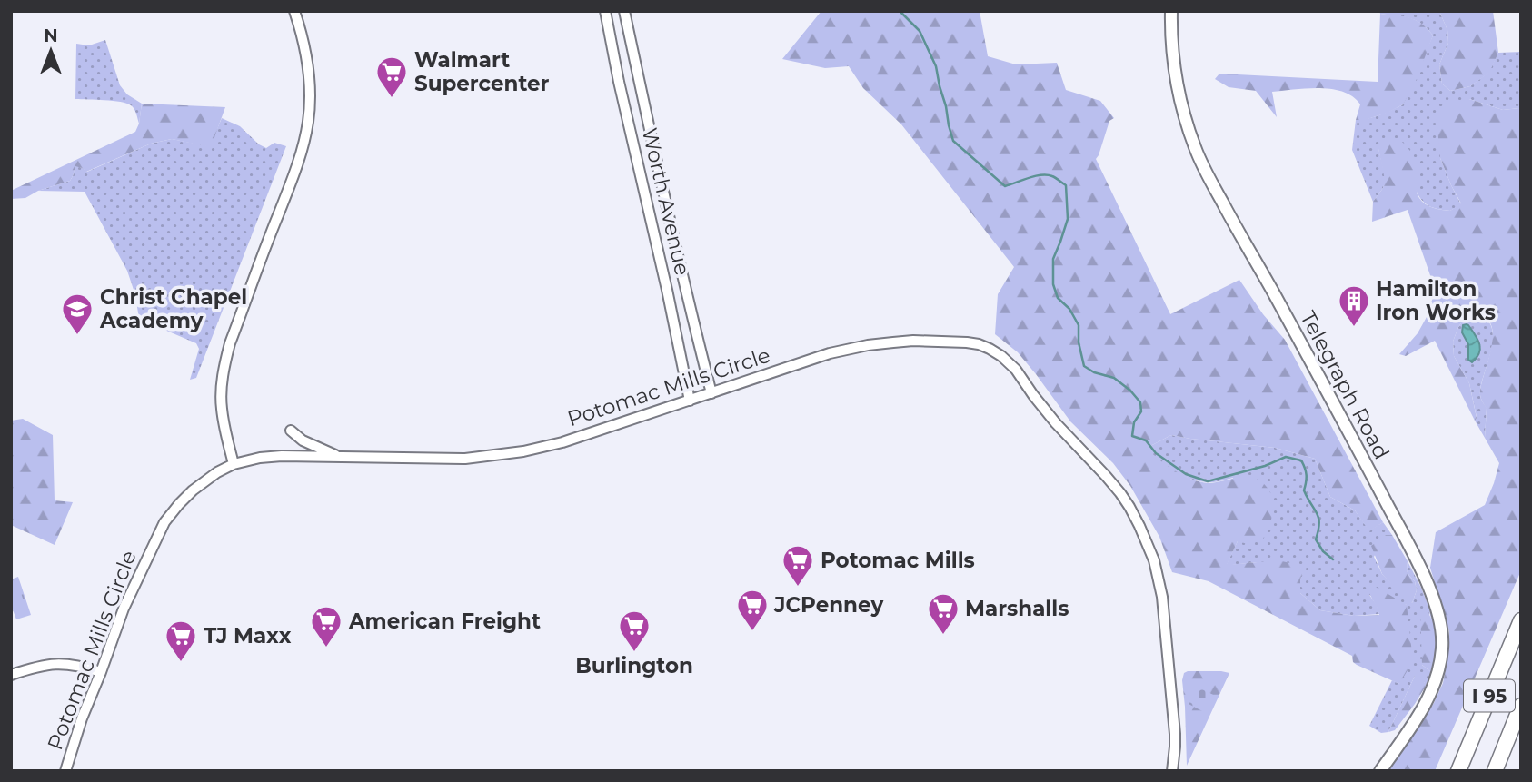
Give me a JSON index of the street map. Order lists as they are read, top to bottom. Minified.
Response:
{"streets":{"highway":["I 95"],"main road":["Telegraph Road"],"street":["Worth Avenue","Potomac Mills Circle"]},"crossings":[["Worth Avenue","Potomac Mills Circle"]],"places":{"supermarket":["Walmart Supercenter","Potomac Mills","JCPenney","Marshalls","American Freight","Burlington","TJ Maxx"],"building":["Hamilton Iron Works"],"school or university":["Christ Chapel Academy"]},"north":"top"}
